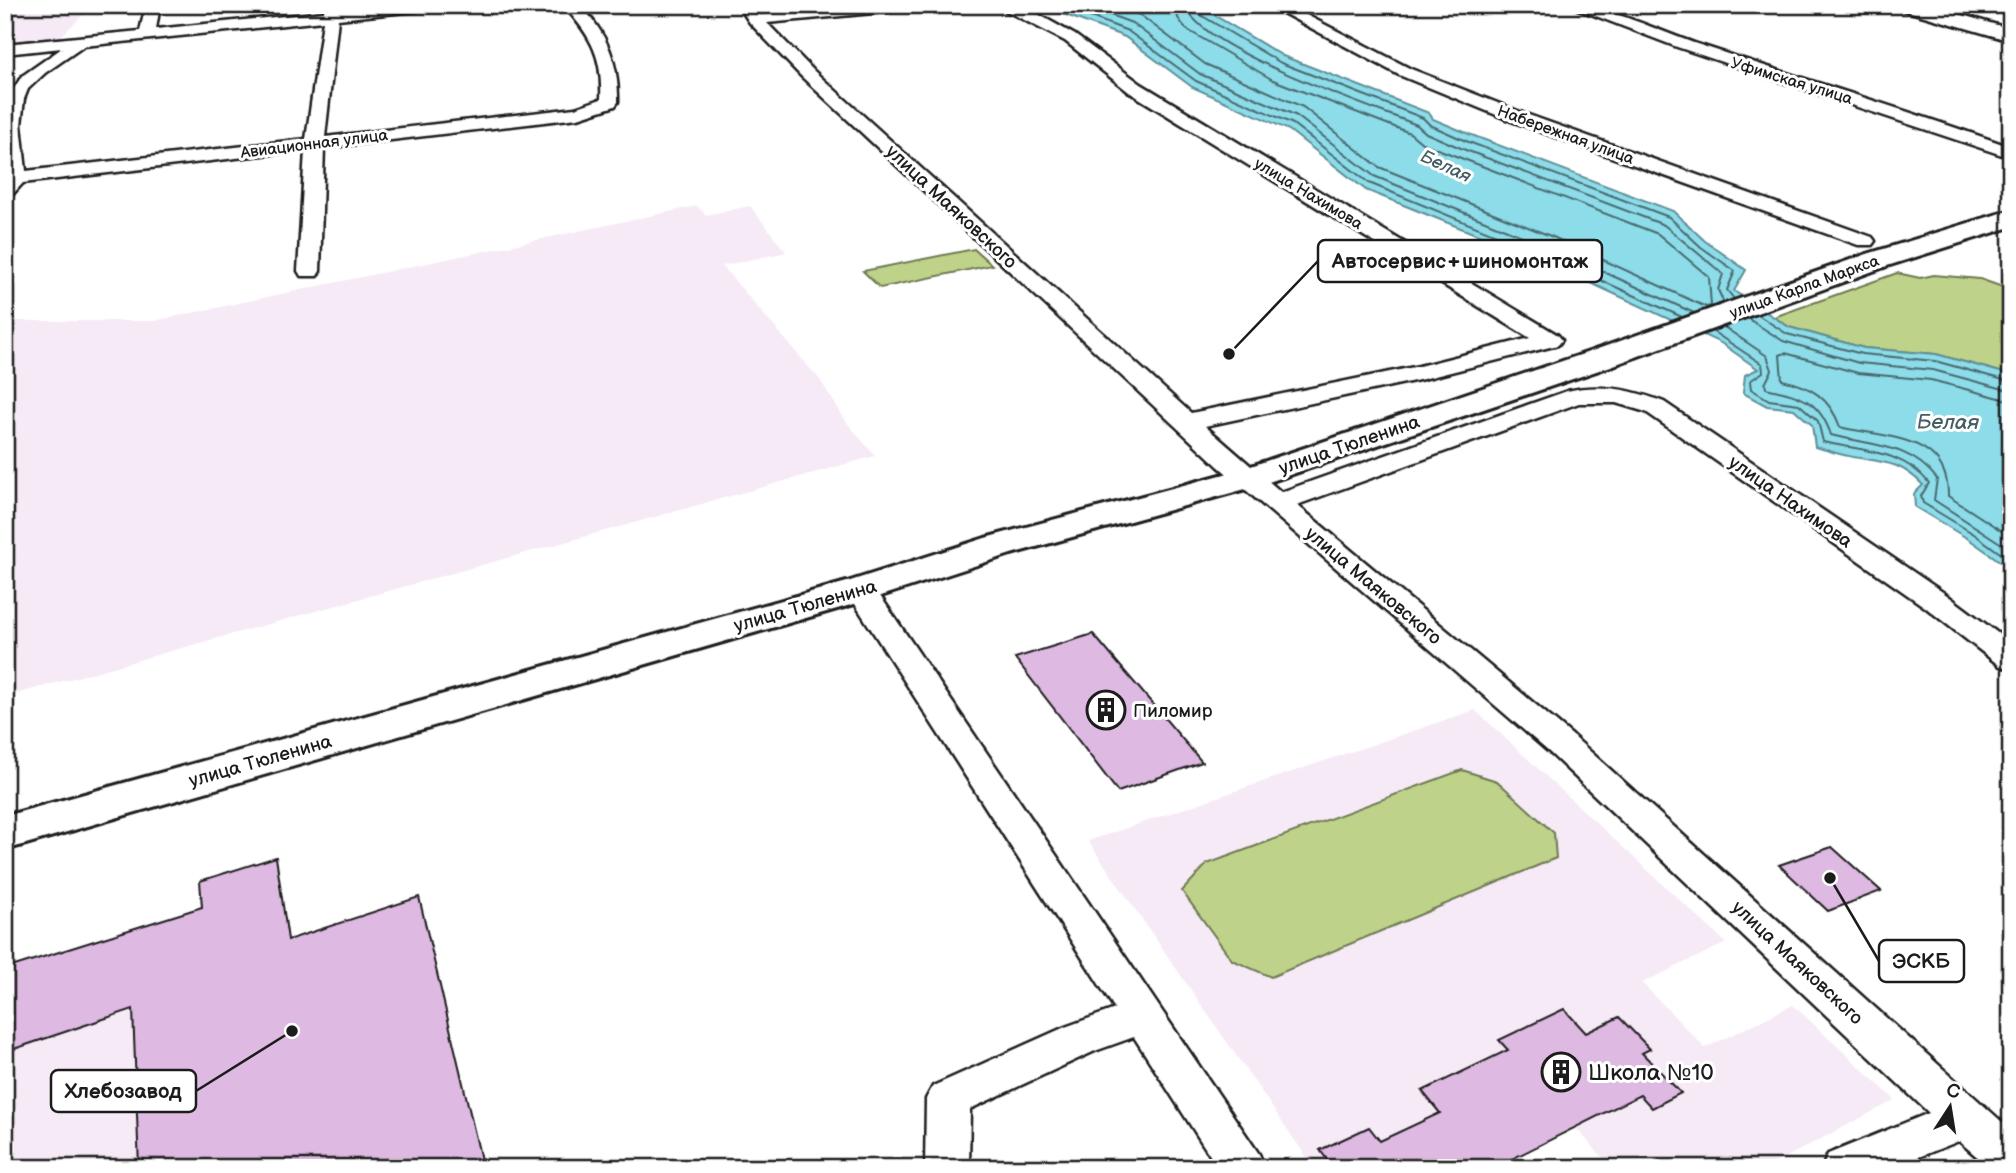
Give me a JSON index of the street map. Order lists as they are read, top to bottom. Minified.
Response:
{"streets":{"main road":["улица Карла Маркса","улица Тюленина"],"street":["Уфимская улица","Набережная улица","Авиационная улица","улица Нахимова","улица Маяковского"]},"crossings":[["Набережная улица","улица Карла Маркса"],["улица Нахимова","улица Маяковского"],["улица Нахимова","улица Тюленина"],["улица Маяковского","улица Тюленина"],["улица Карла Маркса","улица Тюленина"]],"water":["Белая"],"places":{"other":["Автосервис+шиномонтаж","ЭСКБ","Хлебозавод"],"building":["Пиломир","Школа №10"]},"north":"top"}
